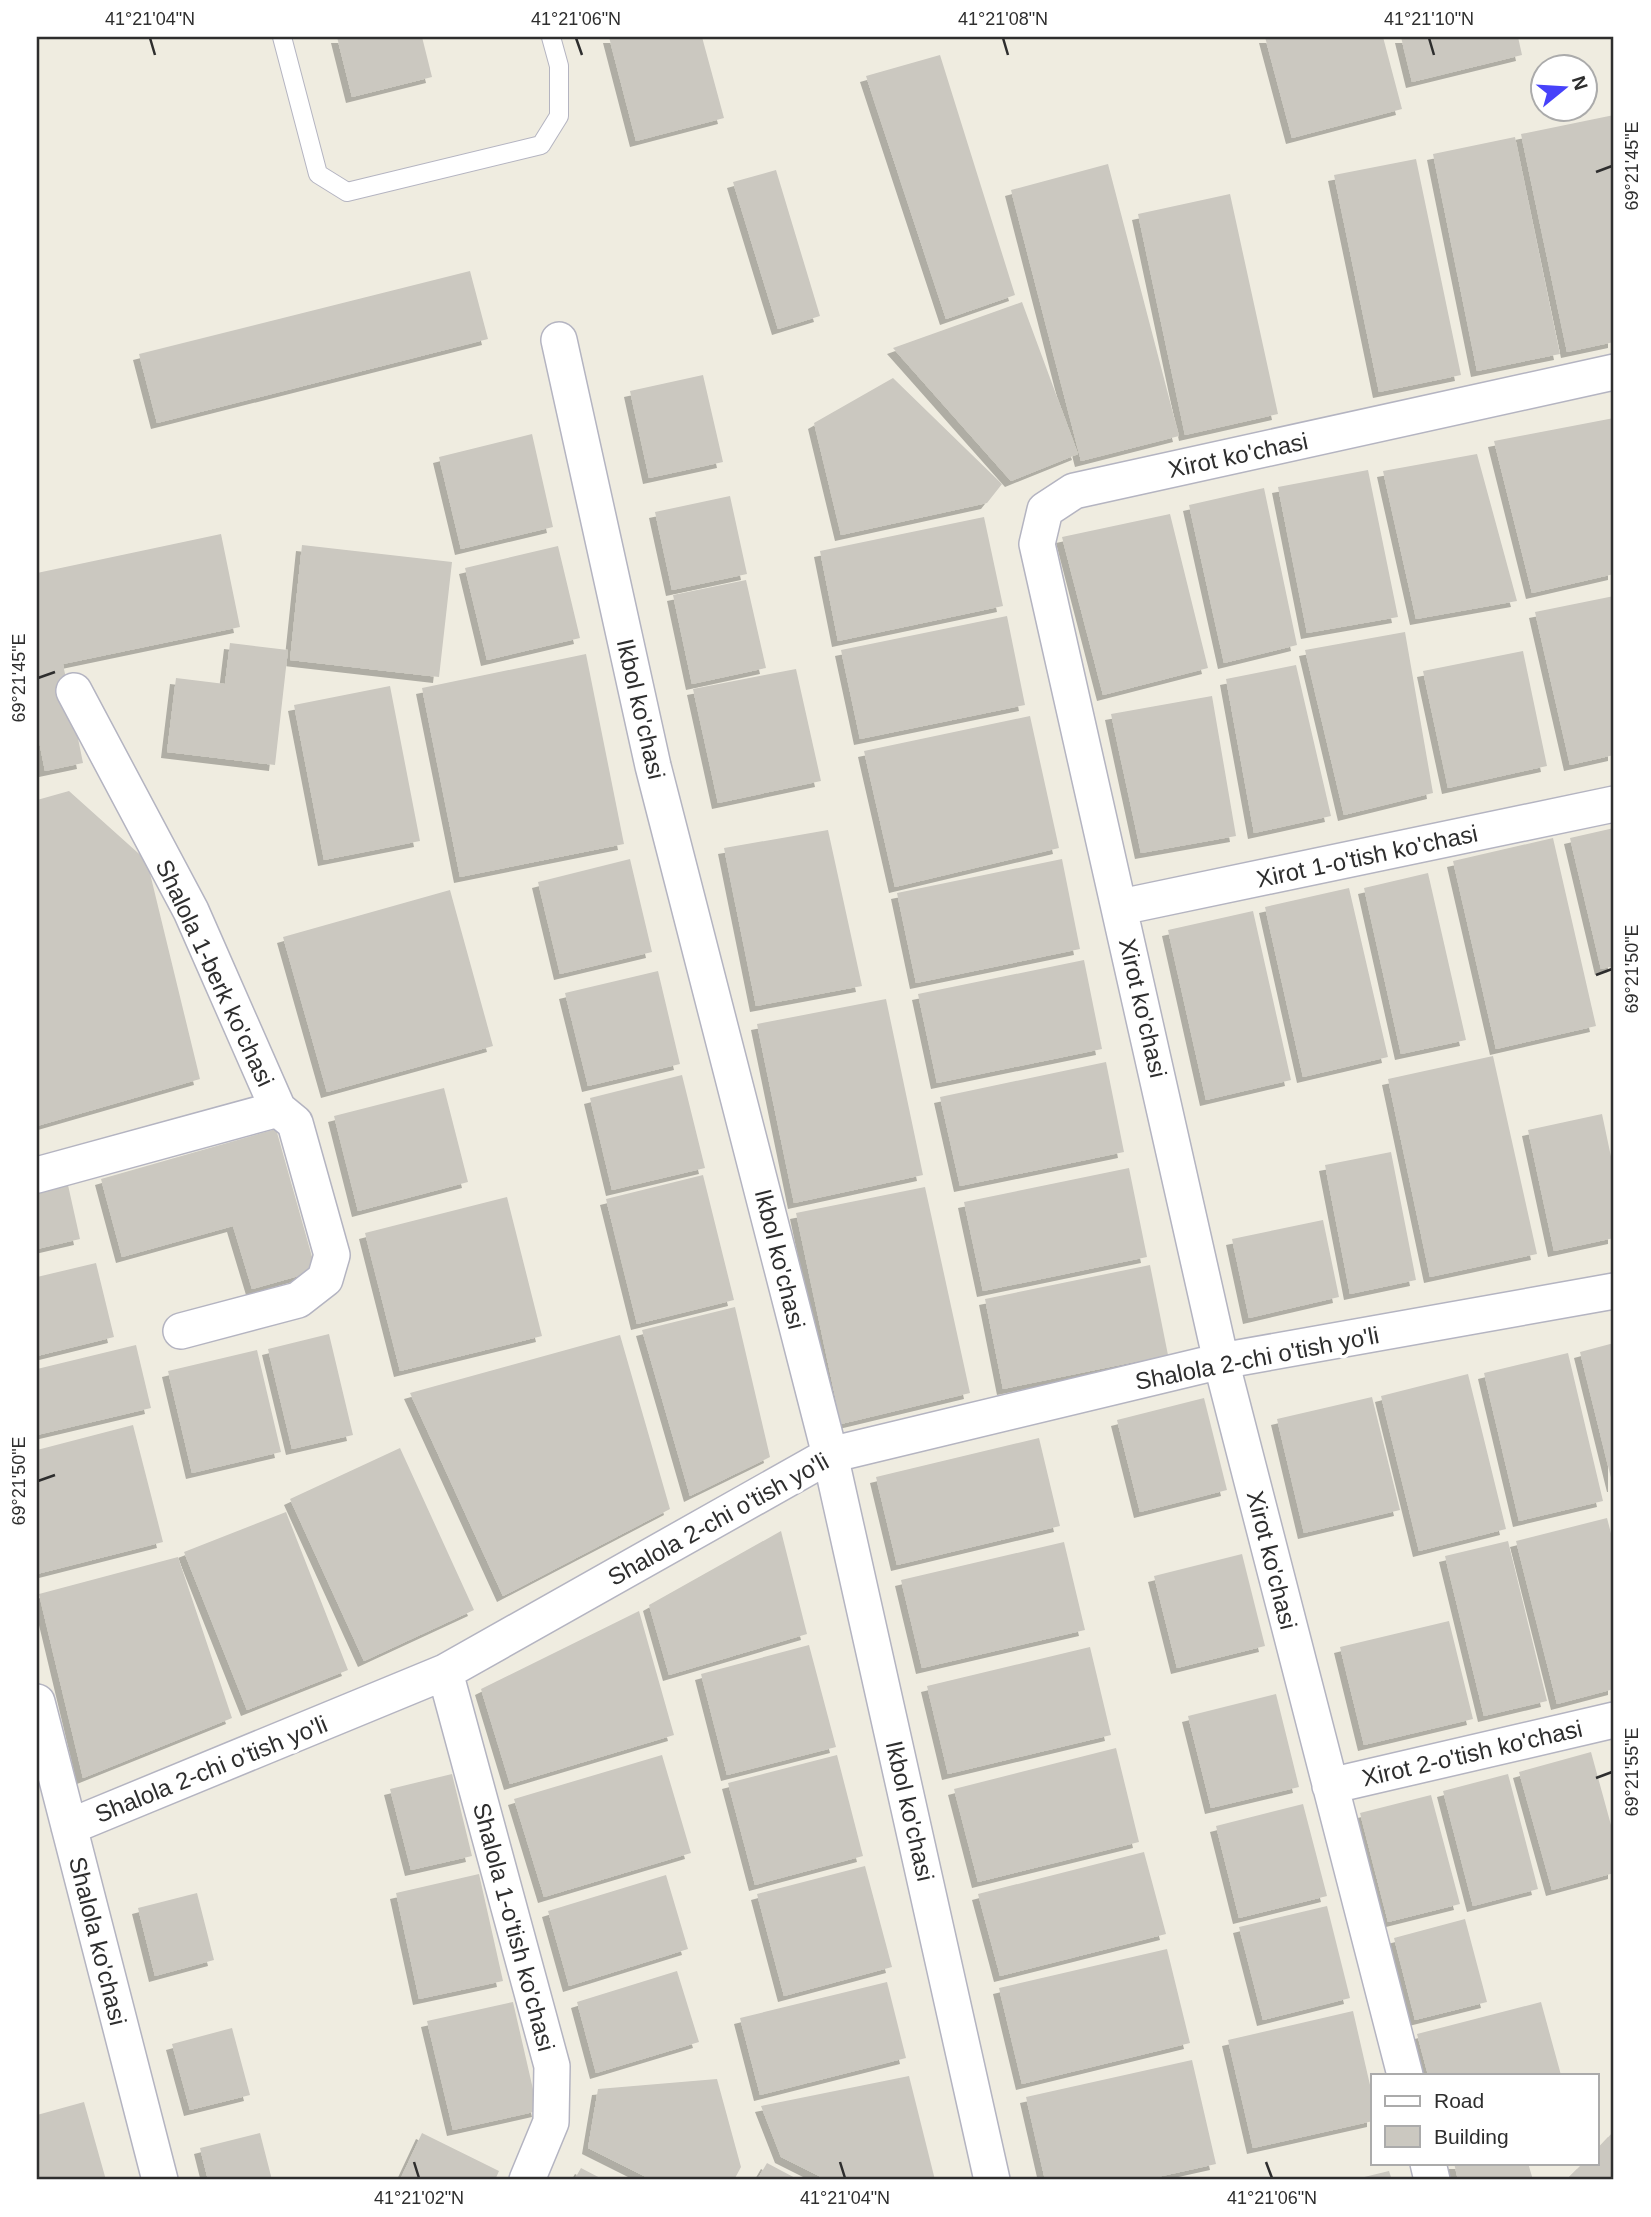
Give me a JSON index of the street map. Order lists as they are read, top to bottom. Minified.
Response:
{"streets":{"street":["Xirot ko'chasi","Ikbol ko'chasi","Xirot 1-o'tish ko'chasi","Shalola 1-berk ko'chasi","Shalola 2-chi o'tish yo'li","Xirot 2-o'tish ko'chasi","Shalola 1-o'tish ko'chasi","Shalola ko'chasi"]},"crossings":[["Xirot ko'chasi","Xirot 1-o'tish ko'chasi"],["Xirot ko'chasi","Shalola 2-chi o'tish yo'li"],["Xirot ko'chasi","Xirot 2-o'tish ko'chasi"],["Ikbol ko'chasi","Shalola 2-chi o'tish yo'li"],["Shalola 2-chi o'tish yo'li","Shalola 1-o'tish ko'chasi"],["Shalola 2-chi o'tish yo'li","Shalola ko'chasi"]],"legend":["Road","Building"],"north":"right","coordinates":["41°21'04\"N","41°21'06\"N","41°21'08\"N","41°21'10\"N","69°21'45\"E","69°21'50\"E","69°21'55\"E","41°21'02\"N"]}
